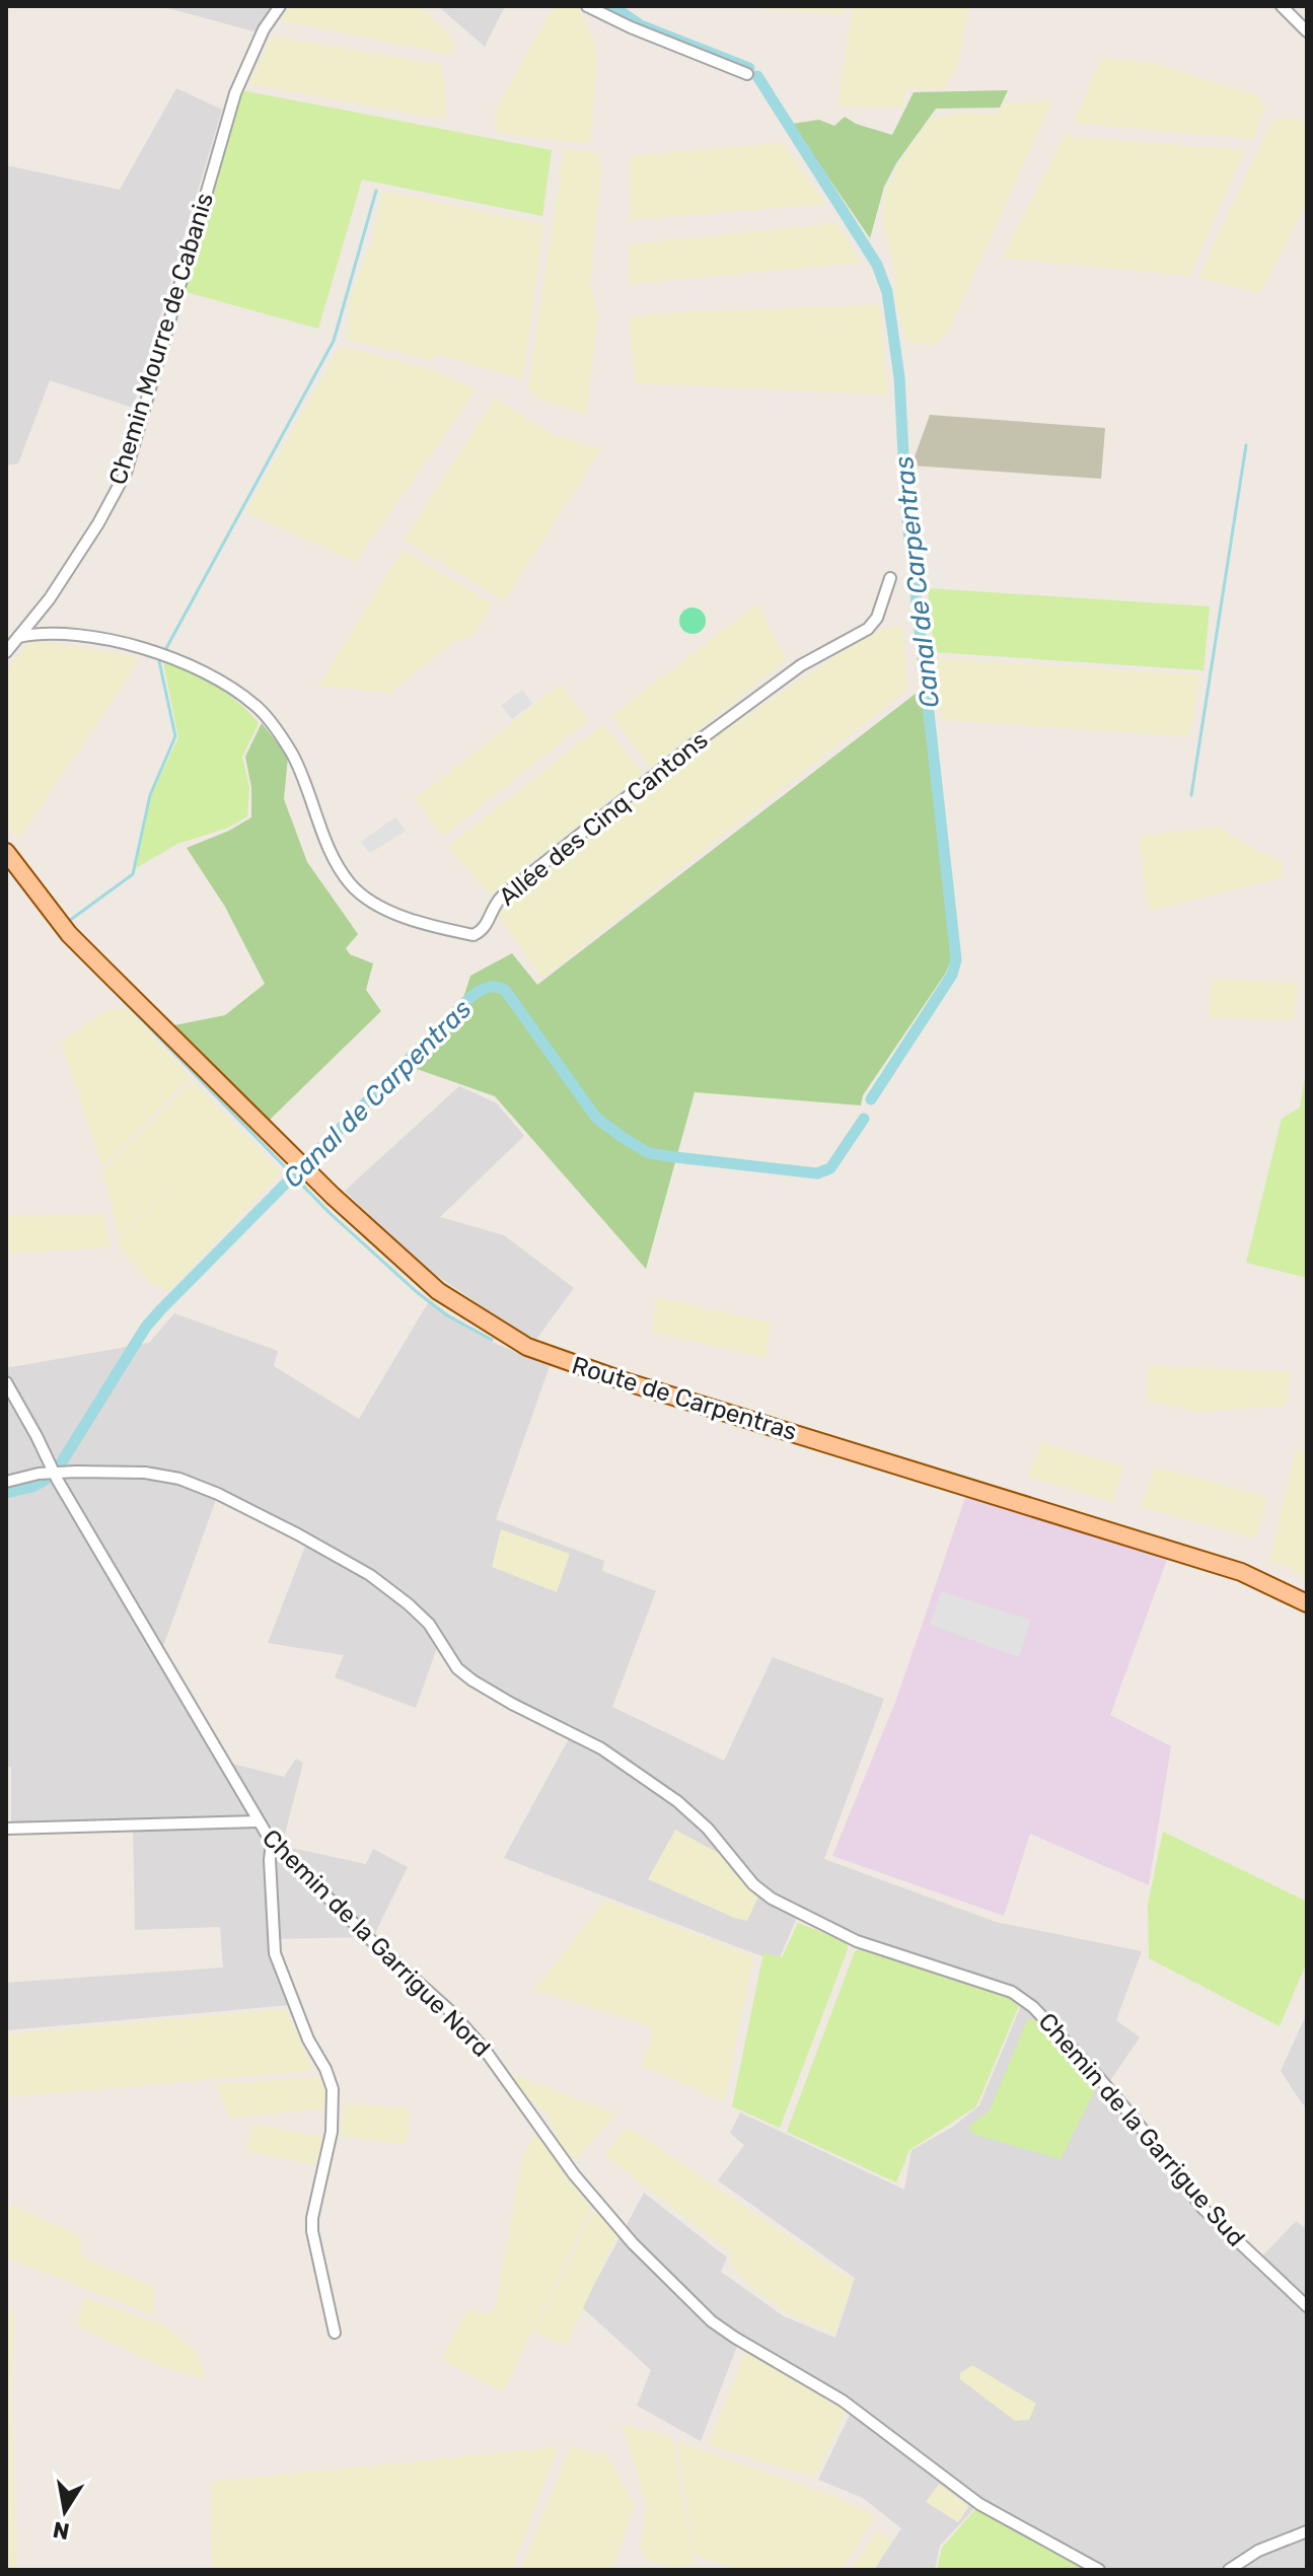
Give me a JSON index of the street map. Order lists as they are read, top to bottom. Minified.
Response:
{"streets":{"main road":["Route de Carpentras"],"street":["Chemin Mourre de Cabanis","Allée des Cinq Cantons","Chemin de la Garrigue Nord","Chemin de la Garrigue Sud"]},"crossings":[["Chemin Mourre de Cabanis","Allée des Cinq Cantons"],["Chemin de la Garrigue Nord","Chemin de la Garrigue Sud"]],"water":["Canal de Carpentras"],"north":"bottom"}
